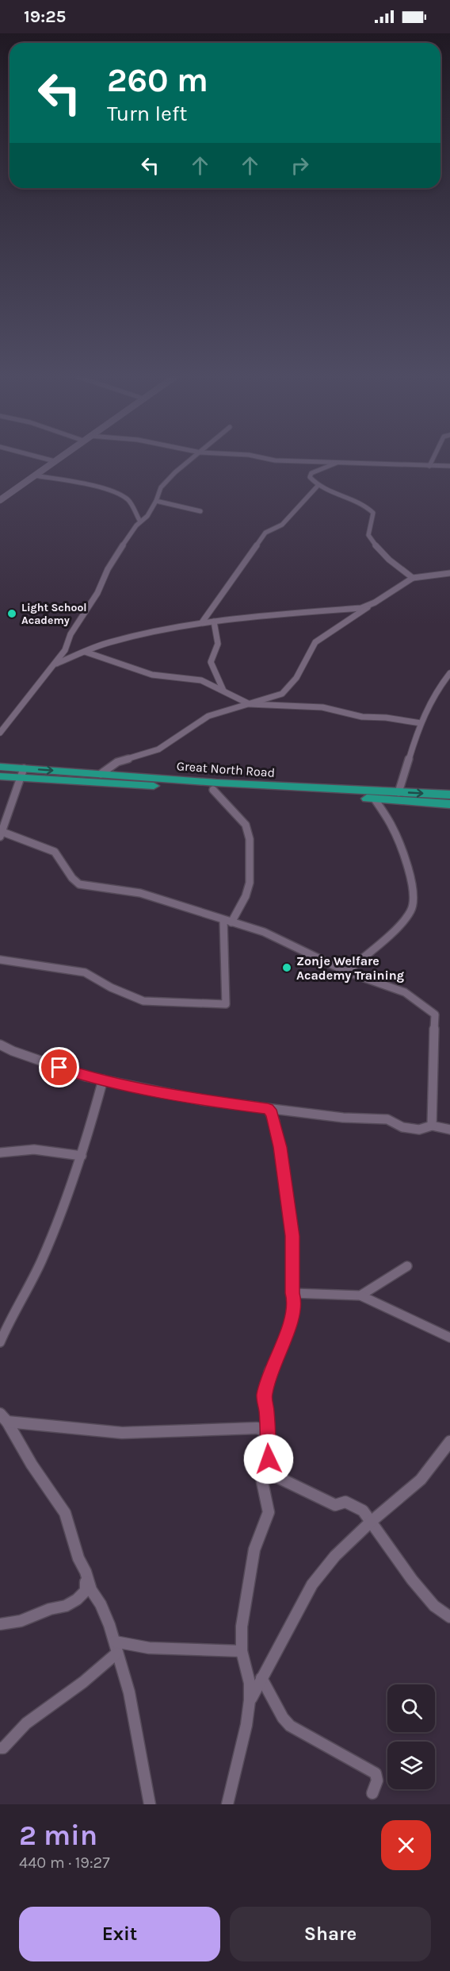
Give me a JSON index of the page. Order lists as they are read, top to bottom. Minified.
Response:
{"streets":{"highway":["Great North Road"]},"places":["Light School Academy","Zonje Welfare Academy Training"],"page":{"status":"19:25","turn":["260 m","Turn left"],"heading":["2 min","440 m · 19:27"],"buttons":["Exit","Share"]}}
